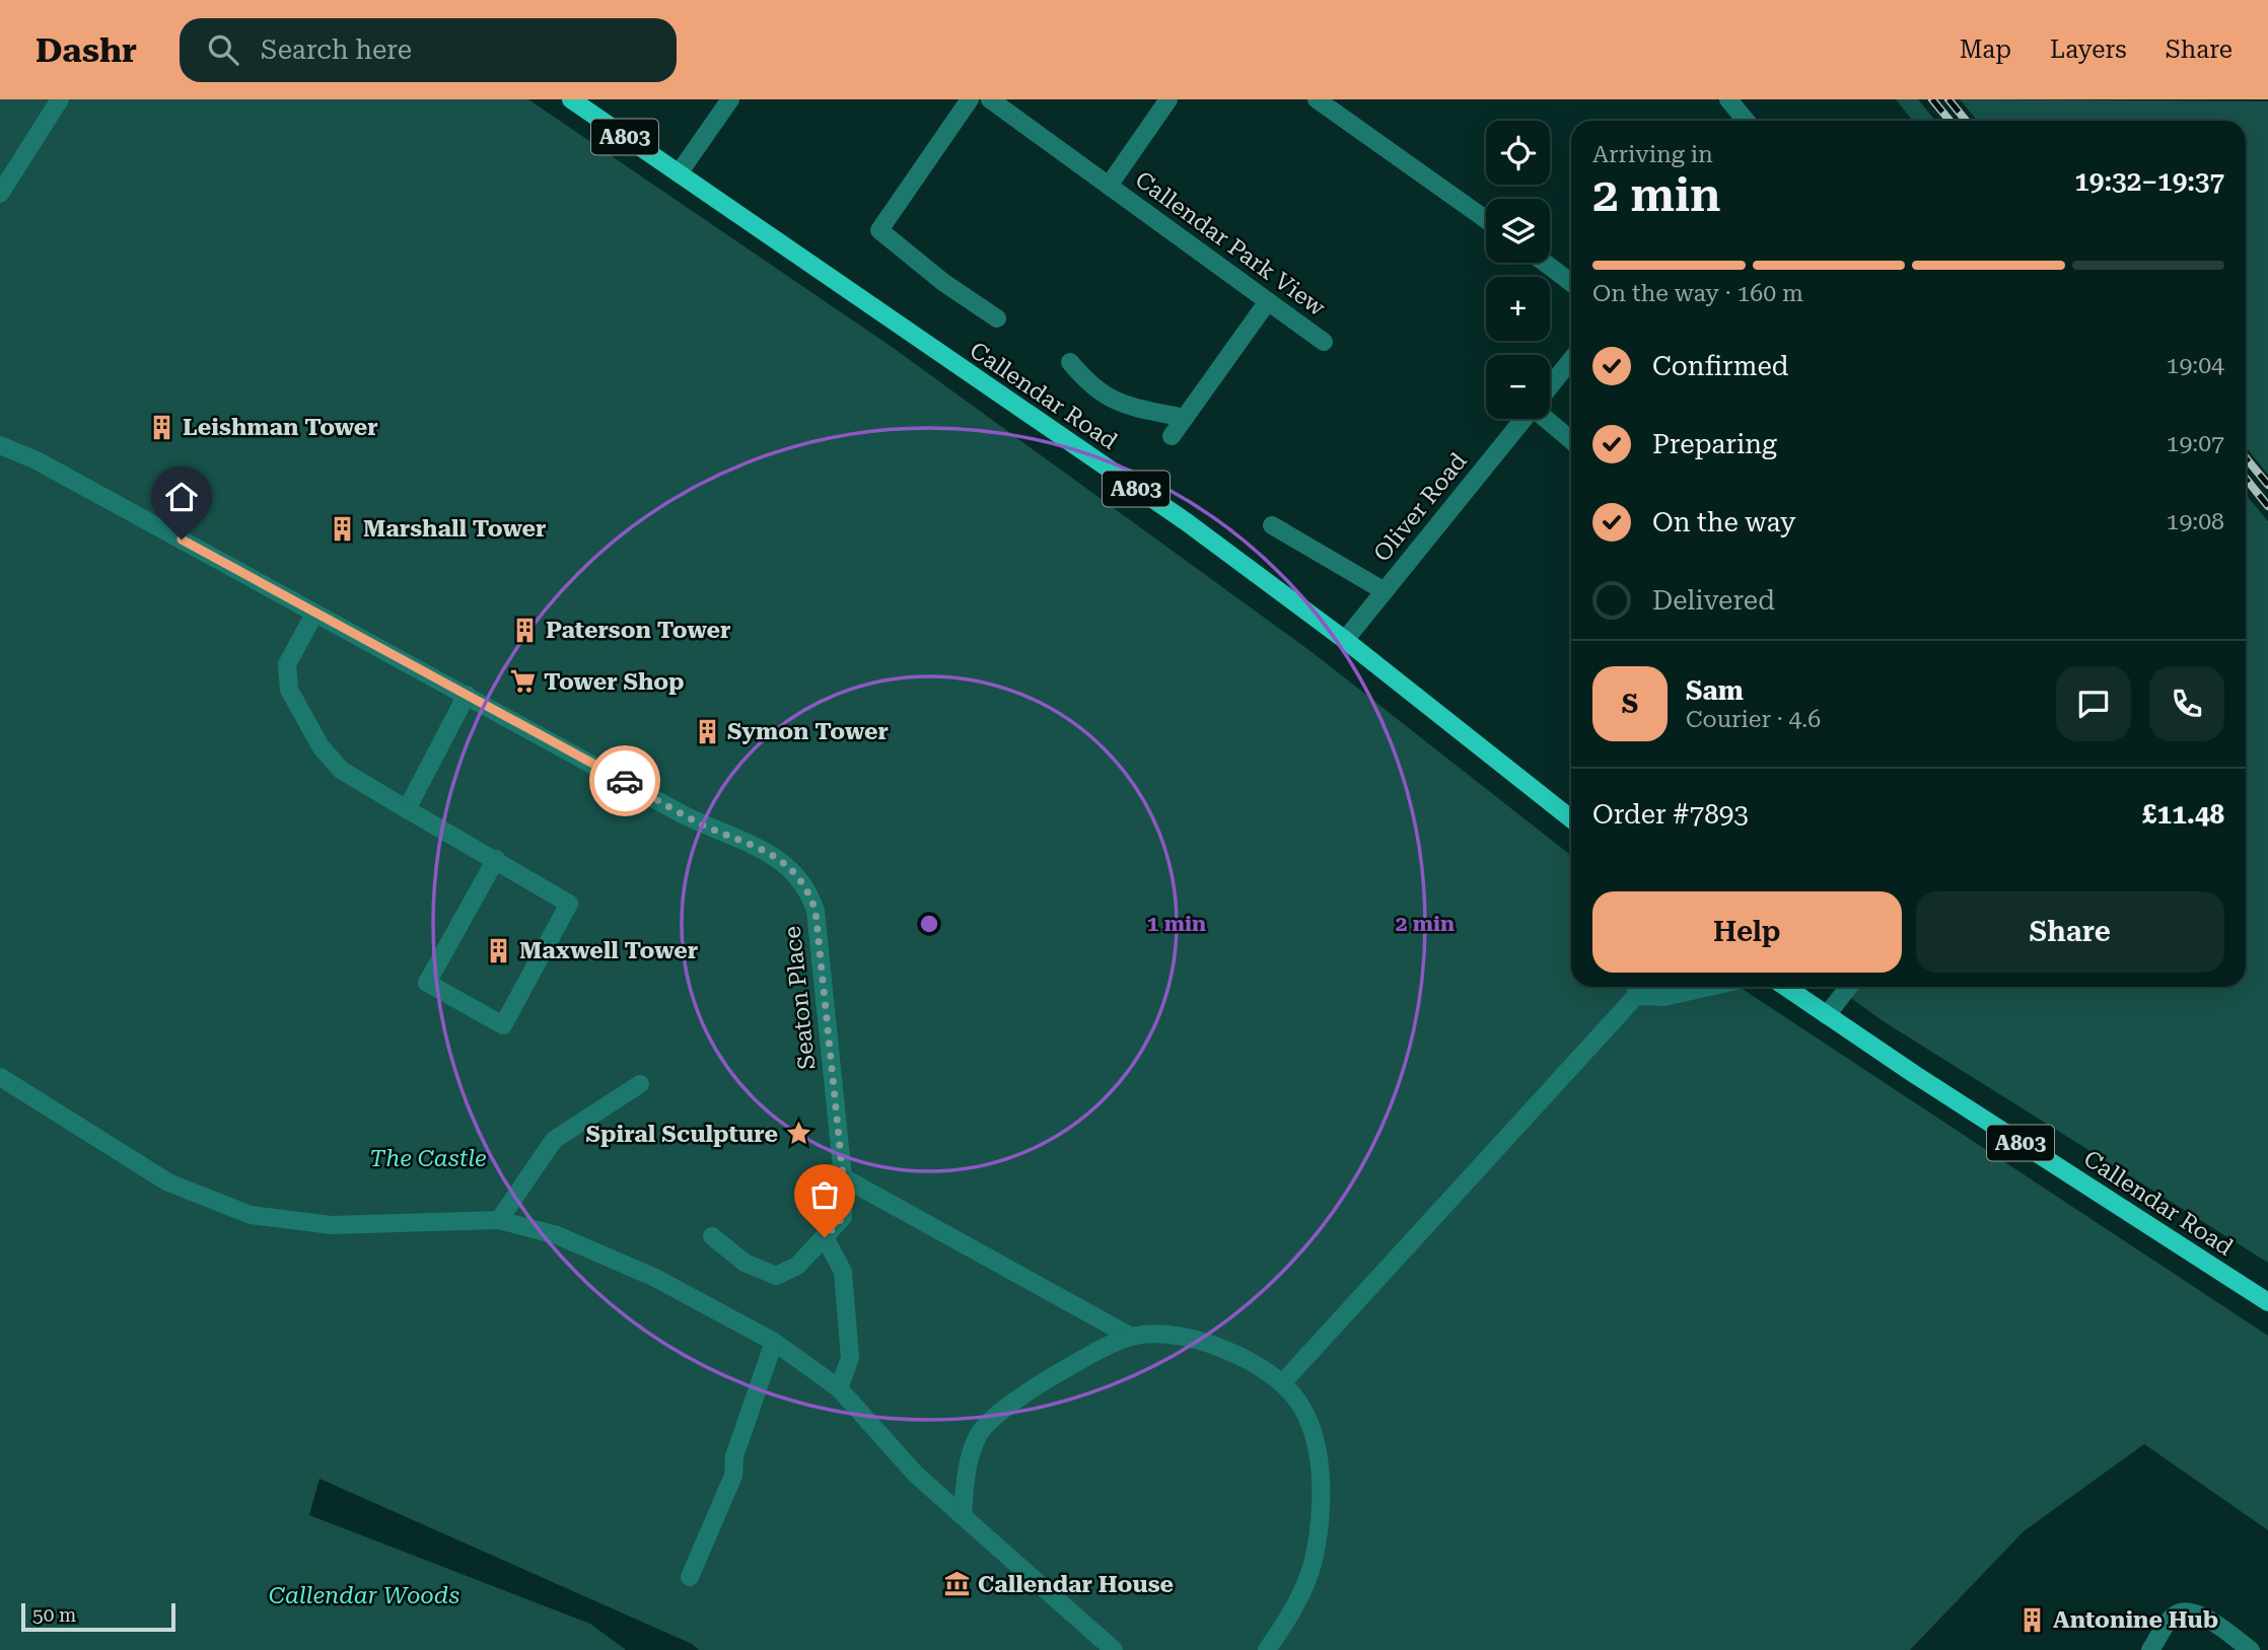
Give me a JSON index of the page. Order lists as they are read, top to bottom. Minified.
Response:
{"streets":{"main road":["A803","Callendar Road"],"street":["Callendar Park View","Oliver Road","Seaton Place"]},"crossings":[["Callendar Road","Oliver Road"]],"parks":["The Castle","Callendar Woods"],"places":{"building":["Leishman Tower","Marshall Tower","Paterson Tower","Symon Tower","Maxwell Tower","Antonine Hub"],"supermarket":["Tower Shop"],"place":["Spiral Sculpture"],"museum":["Callendar House"]},"scale_bar":"50 m","page":{"header":"Dashr","search":"Search here","nav":["Map","Layers","Share"],"map_buttons":["+","−"],"heading":["2 min","Arriving in","19:32–19:37"],"panel":["Sam","Courier · 4.6","Order #7893","£11.48"],"bar":"On the way · 160 m","list":[["Confirmed","19:04"],["Preparing","19:07"],["On the way","19:08"],"Delivered"],"round":"S","buttons":["Help","Share"],"scale":"50 m"},"rings":["1 min","2 min"]}
